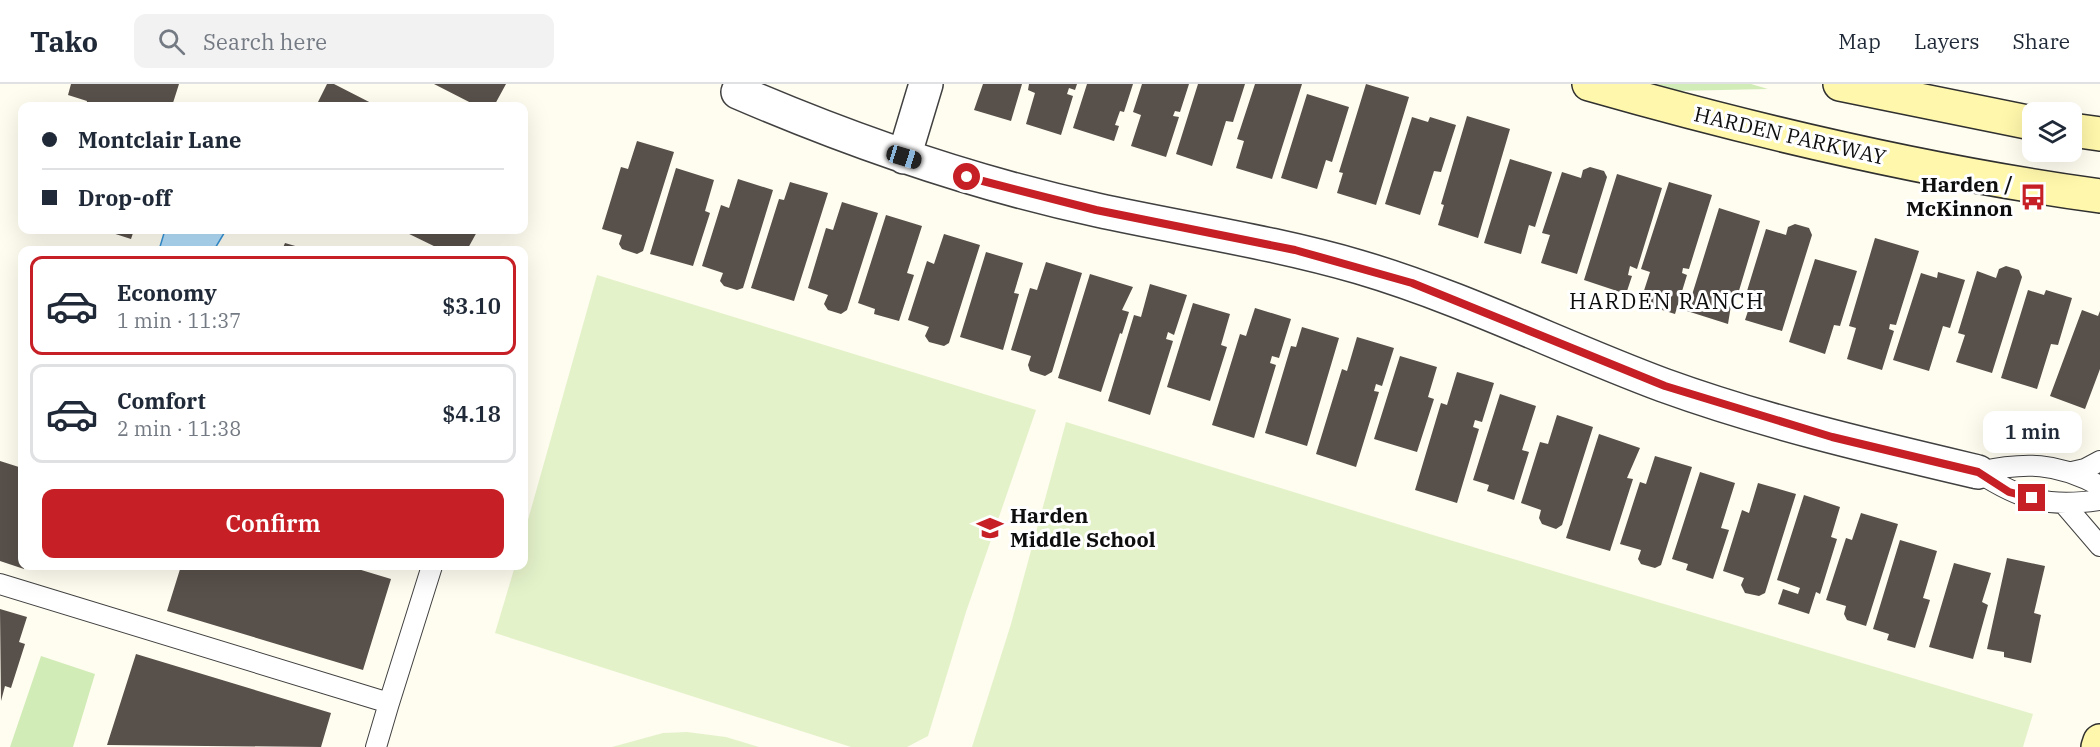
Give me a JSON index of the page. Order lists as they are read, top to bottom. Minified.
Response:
{"streets":{"street":["HARDEN PARKWAY"]},"districts":["HARDEN RANCH"],"places":{"bus stop":["Harden / McKinnon"],"school or university":["Harden Middle School"]},"page":{"header":"Tako","search":"Search here","nav":["Map","Layers","Share"],"banner":["Montclair Lane","Drop-off"],"list":[{"name":"Economy","note":"1 min · 11:37","value":"$3.10"},{"name":"Comfort","note":"2 min · 11:38","value":"$4.18"}],"bubble":"1 min","buttons":"Confirm"}}
